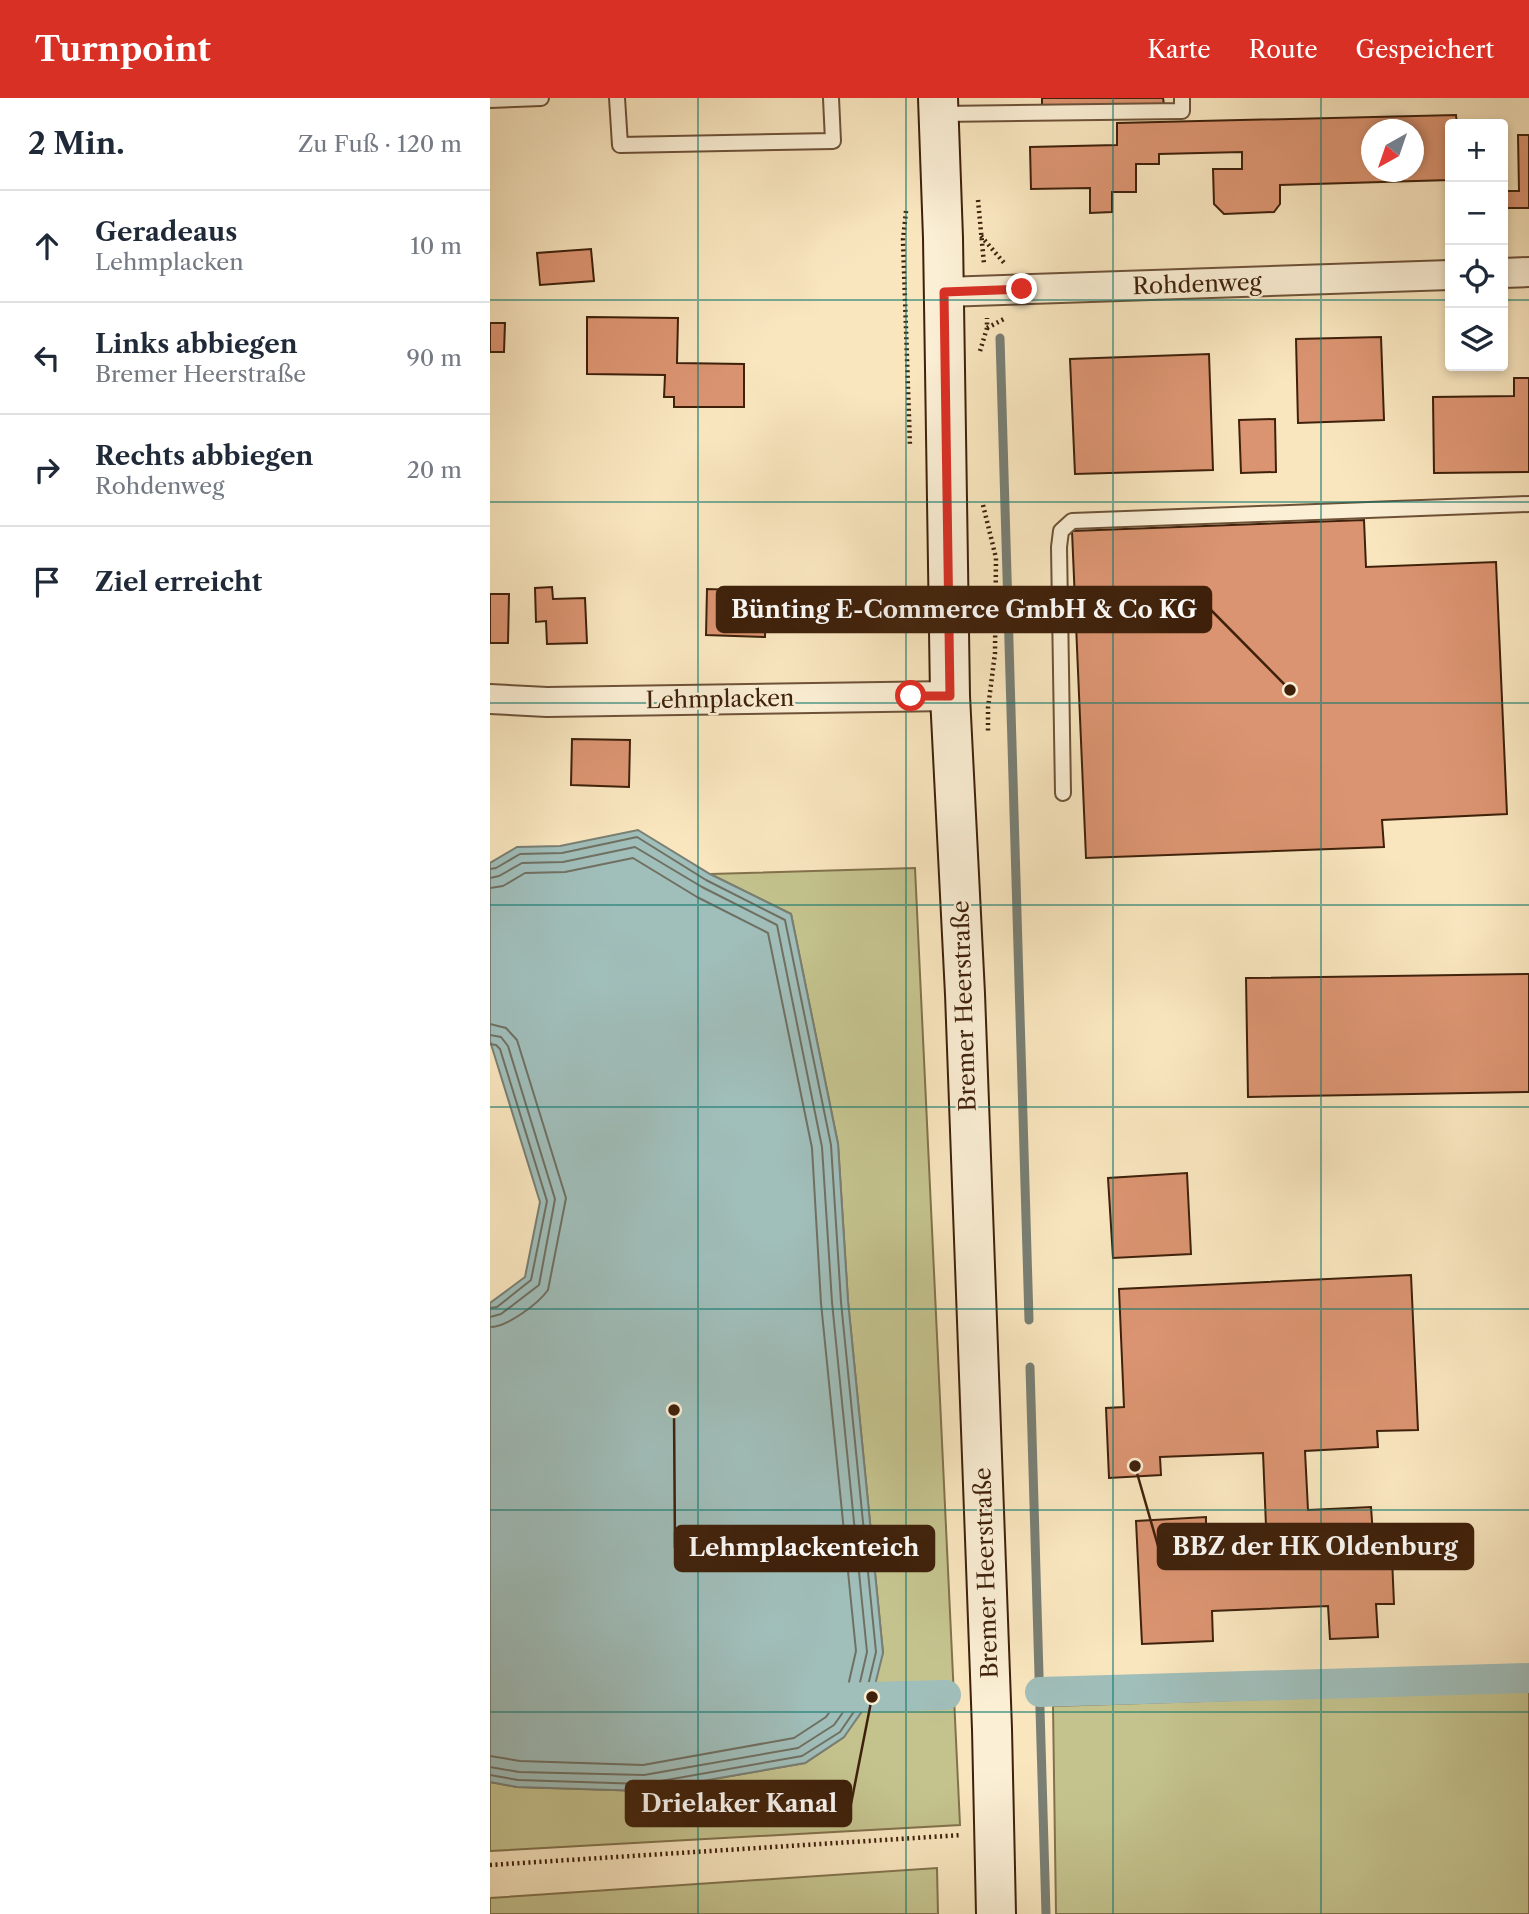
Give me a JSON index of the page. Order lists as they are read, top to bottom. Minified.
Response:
{"streets":{"main road":["Bremer Heerstraße"],"street":["Rohdenweg","Lehmplacken"]},"crossings":[["Rohdenweg","Bremer Heerstraße"],["Lehmplacken","Bremer Heerstraße"]],"places":["Bünting E-Commerce GmbH & Co KG","Lehmplackenteich","BBZ der HK Oldenburg","Drielaker Kanal"],"north":"bottom left","page":{"header":"Turnpoint","nav":["Karte","Route","Gespeichert"],"heading":["2 Min.","Zu Fuß · 120 m"],"map_buttons":["+","−"],"list":[["Geradeaus","Lehmplacken","10 m"],["Links abbiegen","Bremer Heerstraße","90 m"],["Rechts abbiegen","Rohdenweg","20 m"],"Ziel erreicht"]}}
